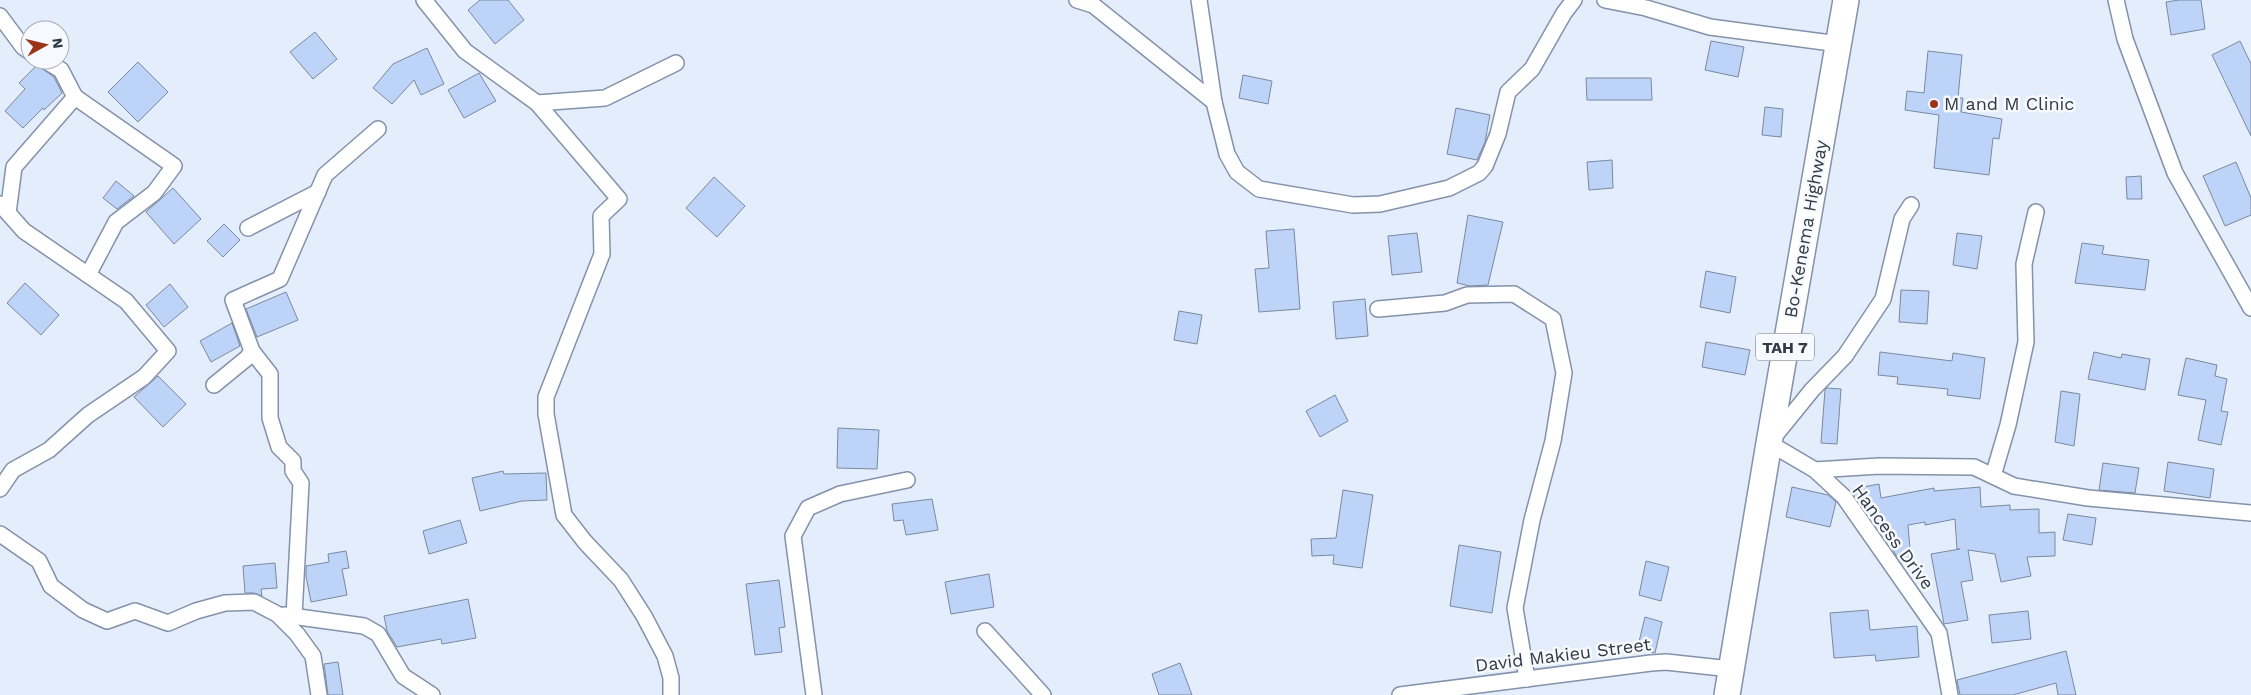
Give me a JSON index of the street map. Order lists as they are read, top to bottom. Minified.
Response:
{"streets":{"highway":["Bo-Kenema Highway","TAH 7"],"street":["Hancess Drive","David Makieu Street"]},"crossings":[["Bo-Kenema Highway","Hancess Drive"],["Bo-Kenema Highway","David Makieu Street"]],"places":["M and M Clinic"],"north":"right"}
